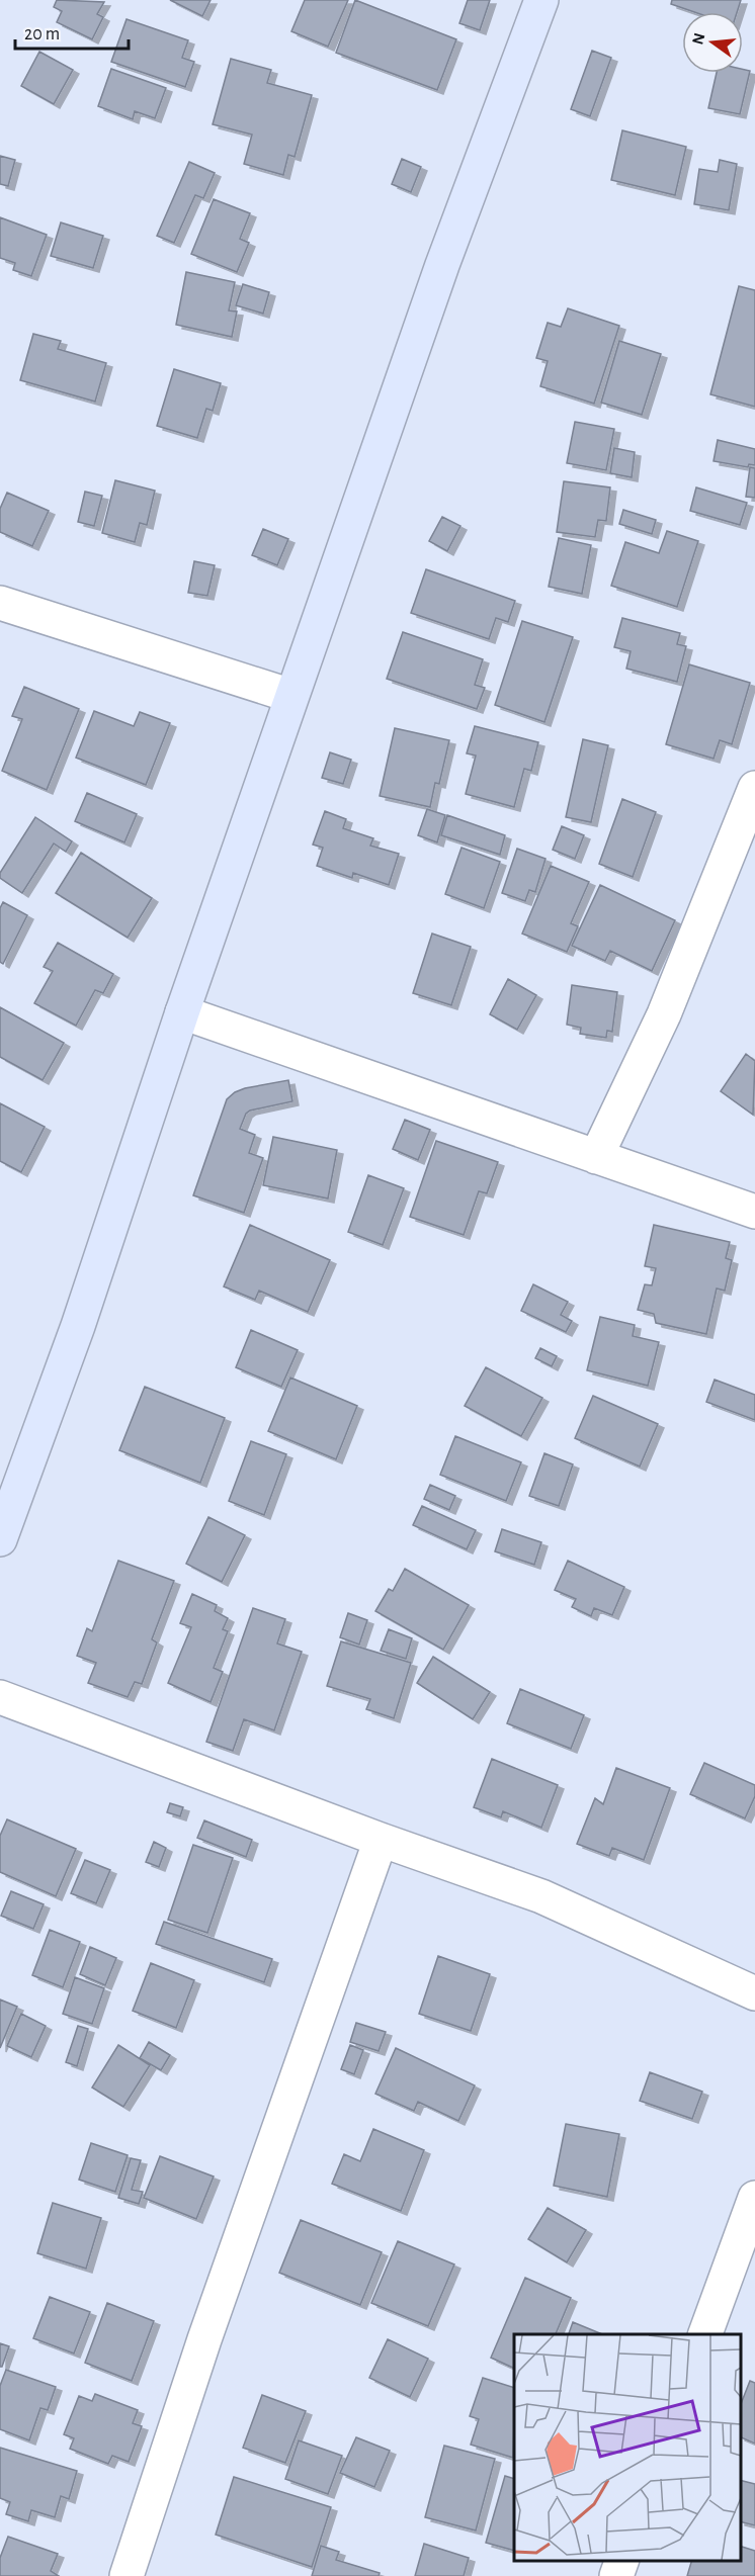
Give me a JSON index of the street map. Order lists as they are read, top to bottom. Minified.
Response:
{"scale_bar":"20 m","north":"left"}
